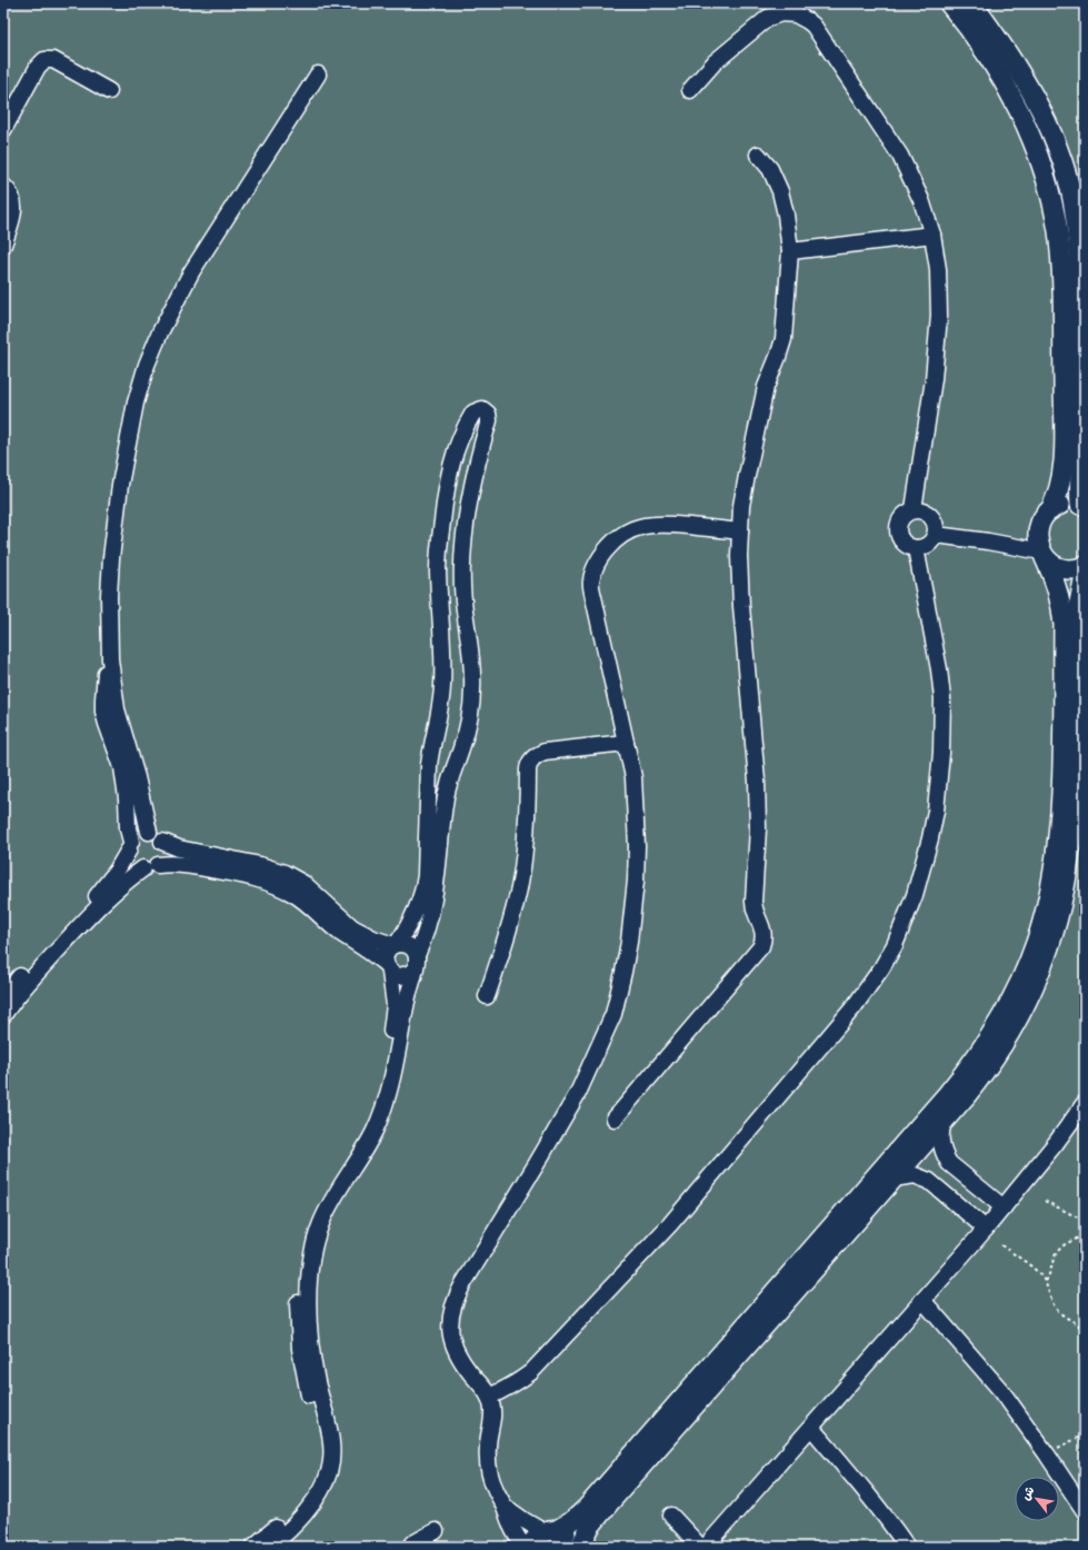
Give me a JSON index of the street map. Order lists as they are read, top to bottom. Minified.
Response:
{"north":"top left"}
